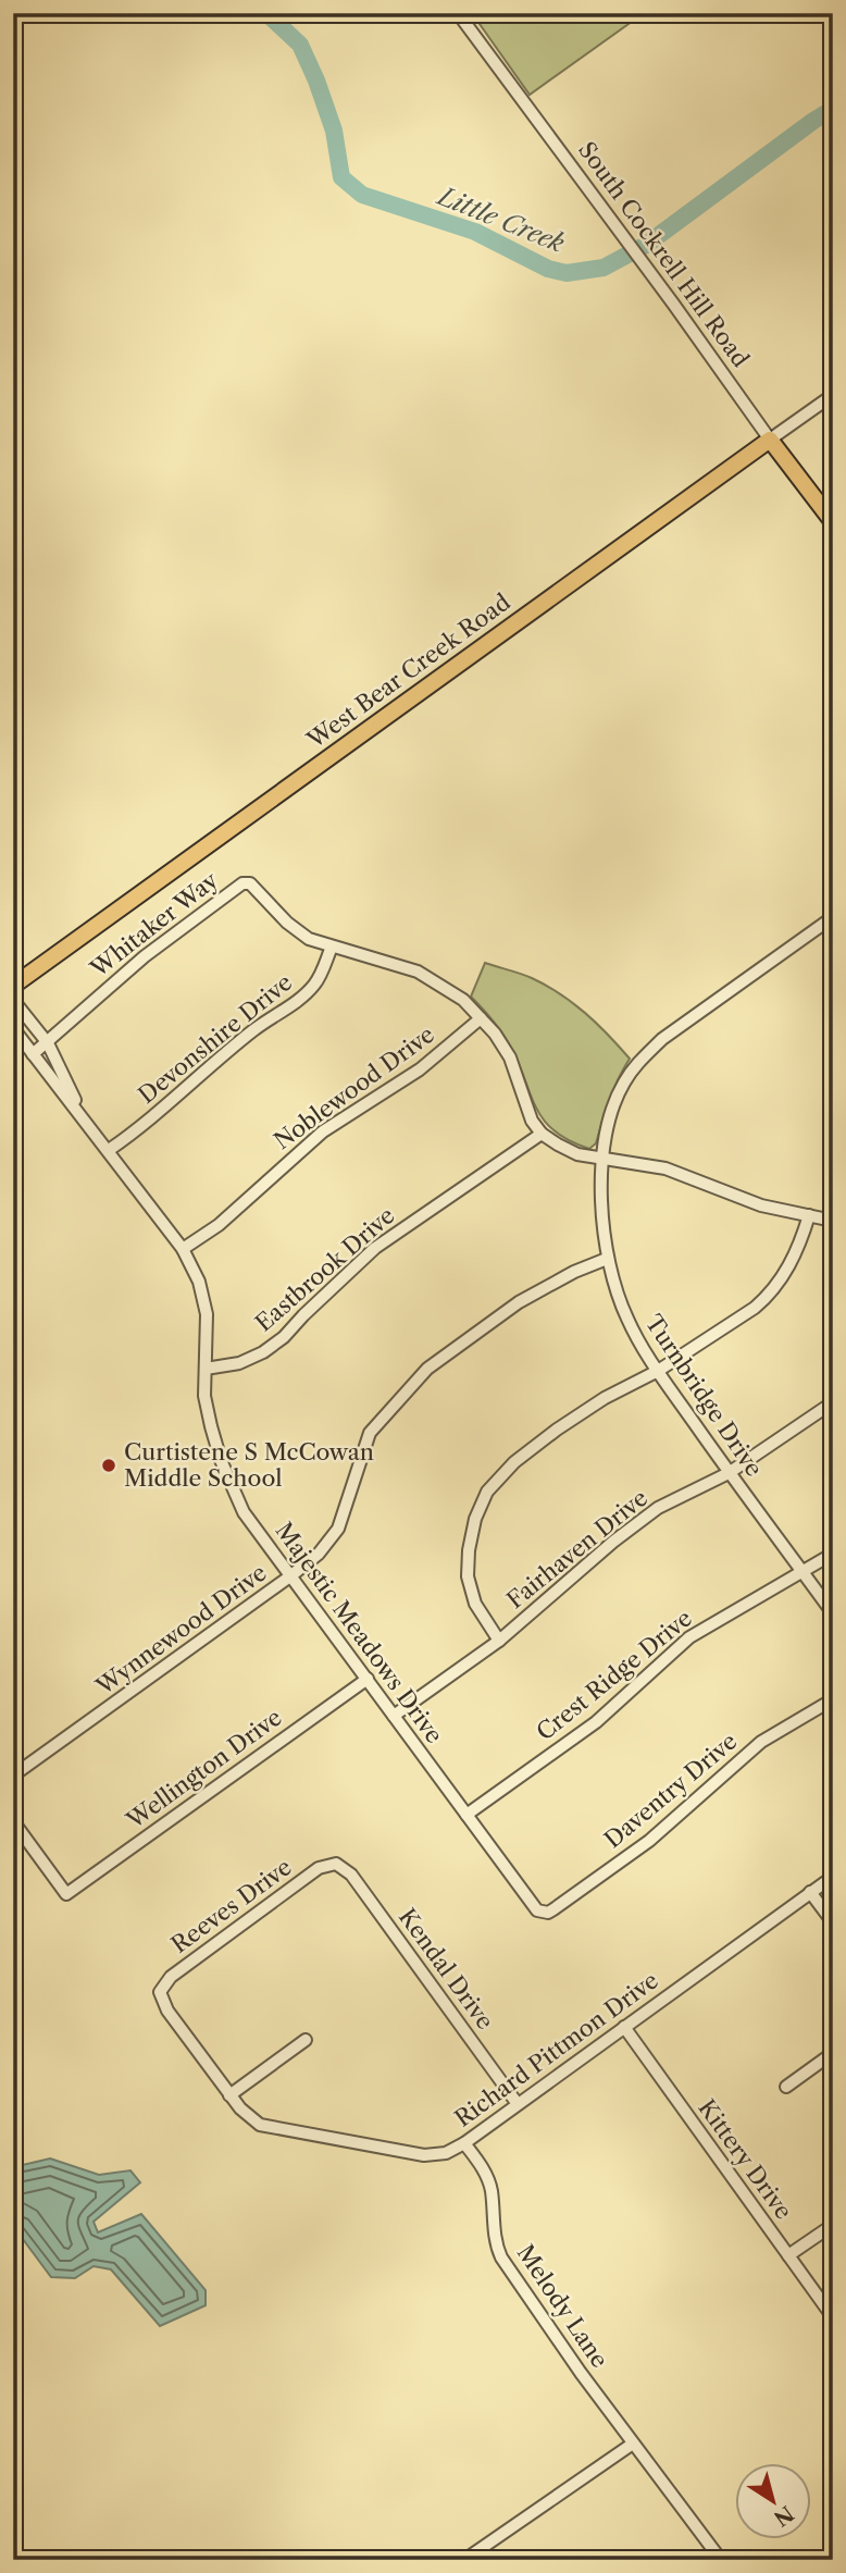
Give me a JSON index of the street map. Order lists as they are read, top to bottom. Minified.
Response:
{"streets":{"main road":["South Cockrell Hill Road","West Bear Creek Road"],"street":["Whitaker Way","Devonshire Drive","Noblewood Drive","Eastbrook Drive","Turnbridge Drive","Fairhaven Drive","Wynnewood Drive","Majestic Meadows Drive","Crest Ridge Drive","Wellington Drive","Daventry Drive","Reeves Drive","Kendal Drive","Richard Pittmon Drive","Kittery Drive","Melody Lane"]},"crossings":[["South Cockrell Hill Road","West Bear Creek Road"],["Whitaker Way","Devonshire Drive"],["Whitaker Way","Noblewood Drive"],["Whitaker Way","Eastbrook Drive"],["Whitaker Way","Majestic Meadows Drive"],["Devonshire Drive","Majestic Meadows Drive"],["Noblewood Drive","Majestic Meadows Drive"],["Eastbrook Drive","Majestic Meadows Drive"],["Turnbridge Drive","Fairhaven Drive"],["Turnbridge Drive","Wynnewood Drive"],["Turnbridge Drive","Crest Ridge Drive"],["Fairhaven Drive","Majestic Meadows Drive"],["Wynnewood Drive","Majestic Meadows Drive"],["Majestic Meadows Drive","Crest Ridge Drive"],["Majestic Meadows Drive","Wellington Drive"],["Majestic Meadows Drive","Daventry Drive"],["Reeves Drive","Kendal Drive"],["Reeves Drive","Richard Pittmon Drive"],["Kendal Drive","Richard Pittmon Drive"],["Richard Pittmon Drive","Kittery Drive"],["Richard Pittmon Drive","Melody Lane"]],"water":["Little Creek"],"places":["Curtistene S McCowan Middle School"],"north":"bottom right"}
